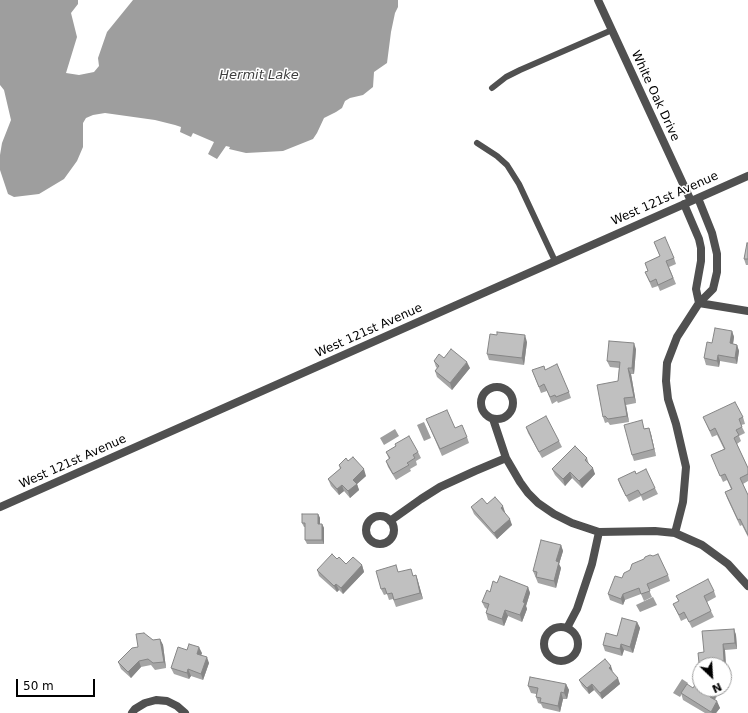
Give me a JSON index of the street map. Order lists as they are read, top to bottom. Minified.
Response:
{"streets":{"street":["White Oak Drive","West 121st Avenue"]},"crossings":[["White Oak Drive","West 121st Avenue"]],"water":["Hermit Lake"],"scale_bar":"50 m","north":"bottom right"}
